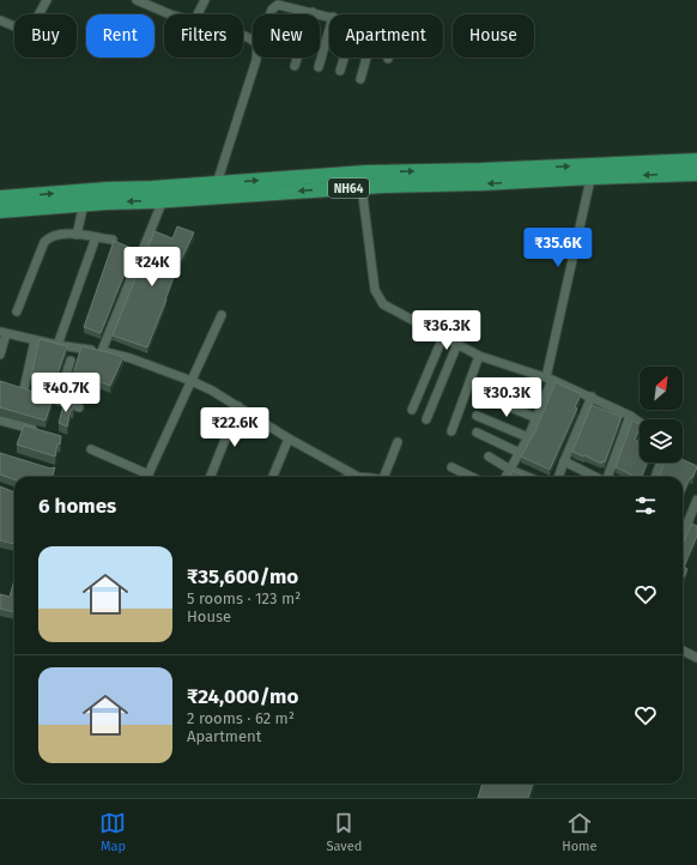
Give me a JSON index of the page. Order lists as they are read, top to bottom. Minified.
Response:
{"streets":{"highway":["NH64"]},"north":"top right","page":{"chip":["Buy","Rent","Filters","New","Apartment","House"],"price":["₹35.6K","₹24K","₹36.3K","₹40.7K","₹30.3K","₹22.6K"],"heading":"6 homes","list":[{"name":"₹35,600/mo","note":"5 rooms · 123 m² · House"},{"name":"₹24,000/mo","note":"2 rooms · 62 m² · Apartment"}],"tabs":["Map","Saved","Home"]}}
